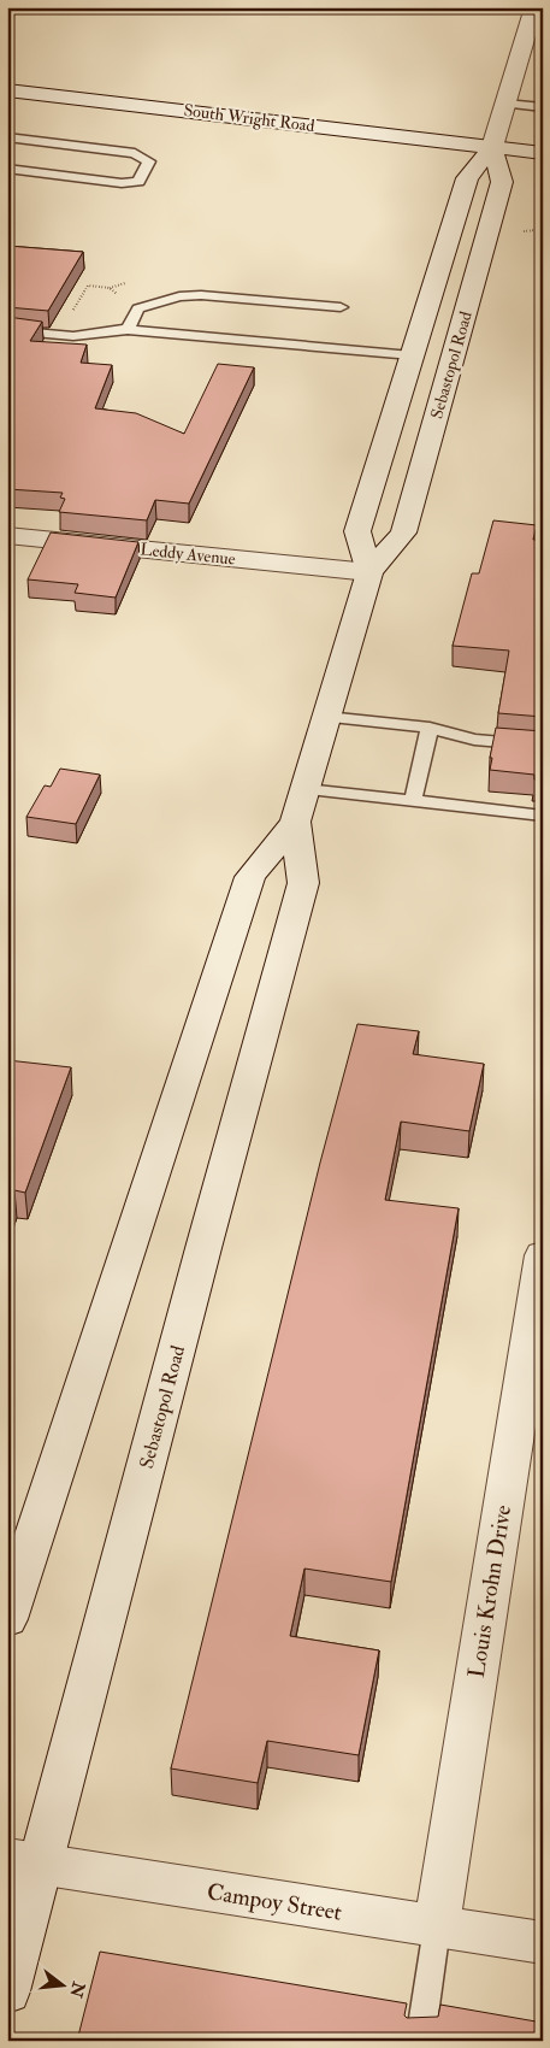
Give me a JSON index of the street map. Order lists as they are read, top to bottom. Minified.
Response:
{"streets":{"main road":["South Wright Road","Sebastopol Road","Leddy Avenue","Louis Krohn Drive","Campoy Street"]},"crossings":[["South Wright Road","Sebastopol Road"],["Sebastopol Road","Leddy Avenue"],["Sebastopol Road","Campoy Street"],["Louis Krohn Drive","Campoy Street"]],"north":"right"}
